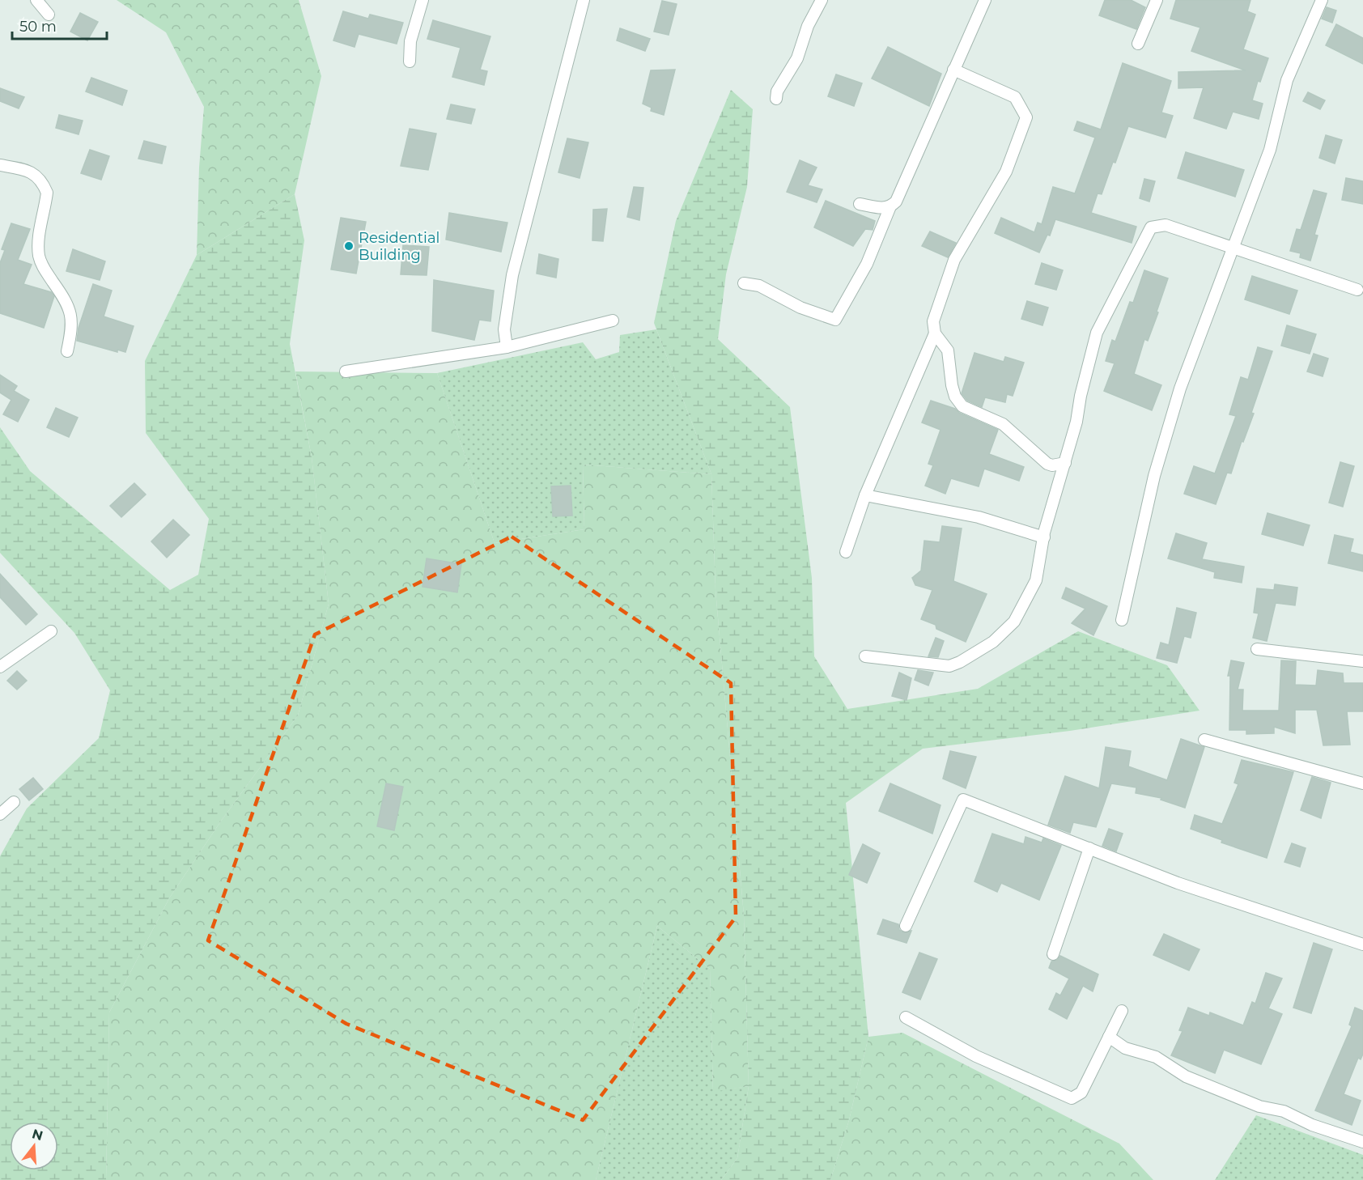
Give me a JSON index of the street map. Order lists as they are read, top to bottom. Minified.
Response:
{"places":["Residential Building"],"scale_bar":"50 m","north":"top"}
